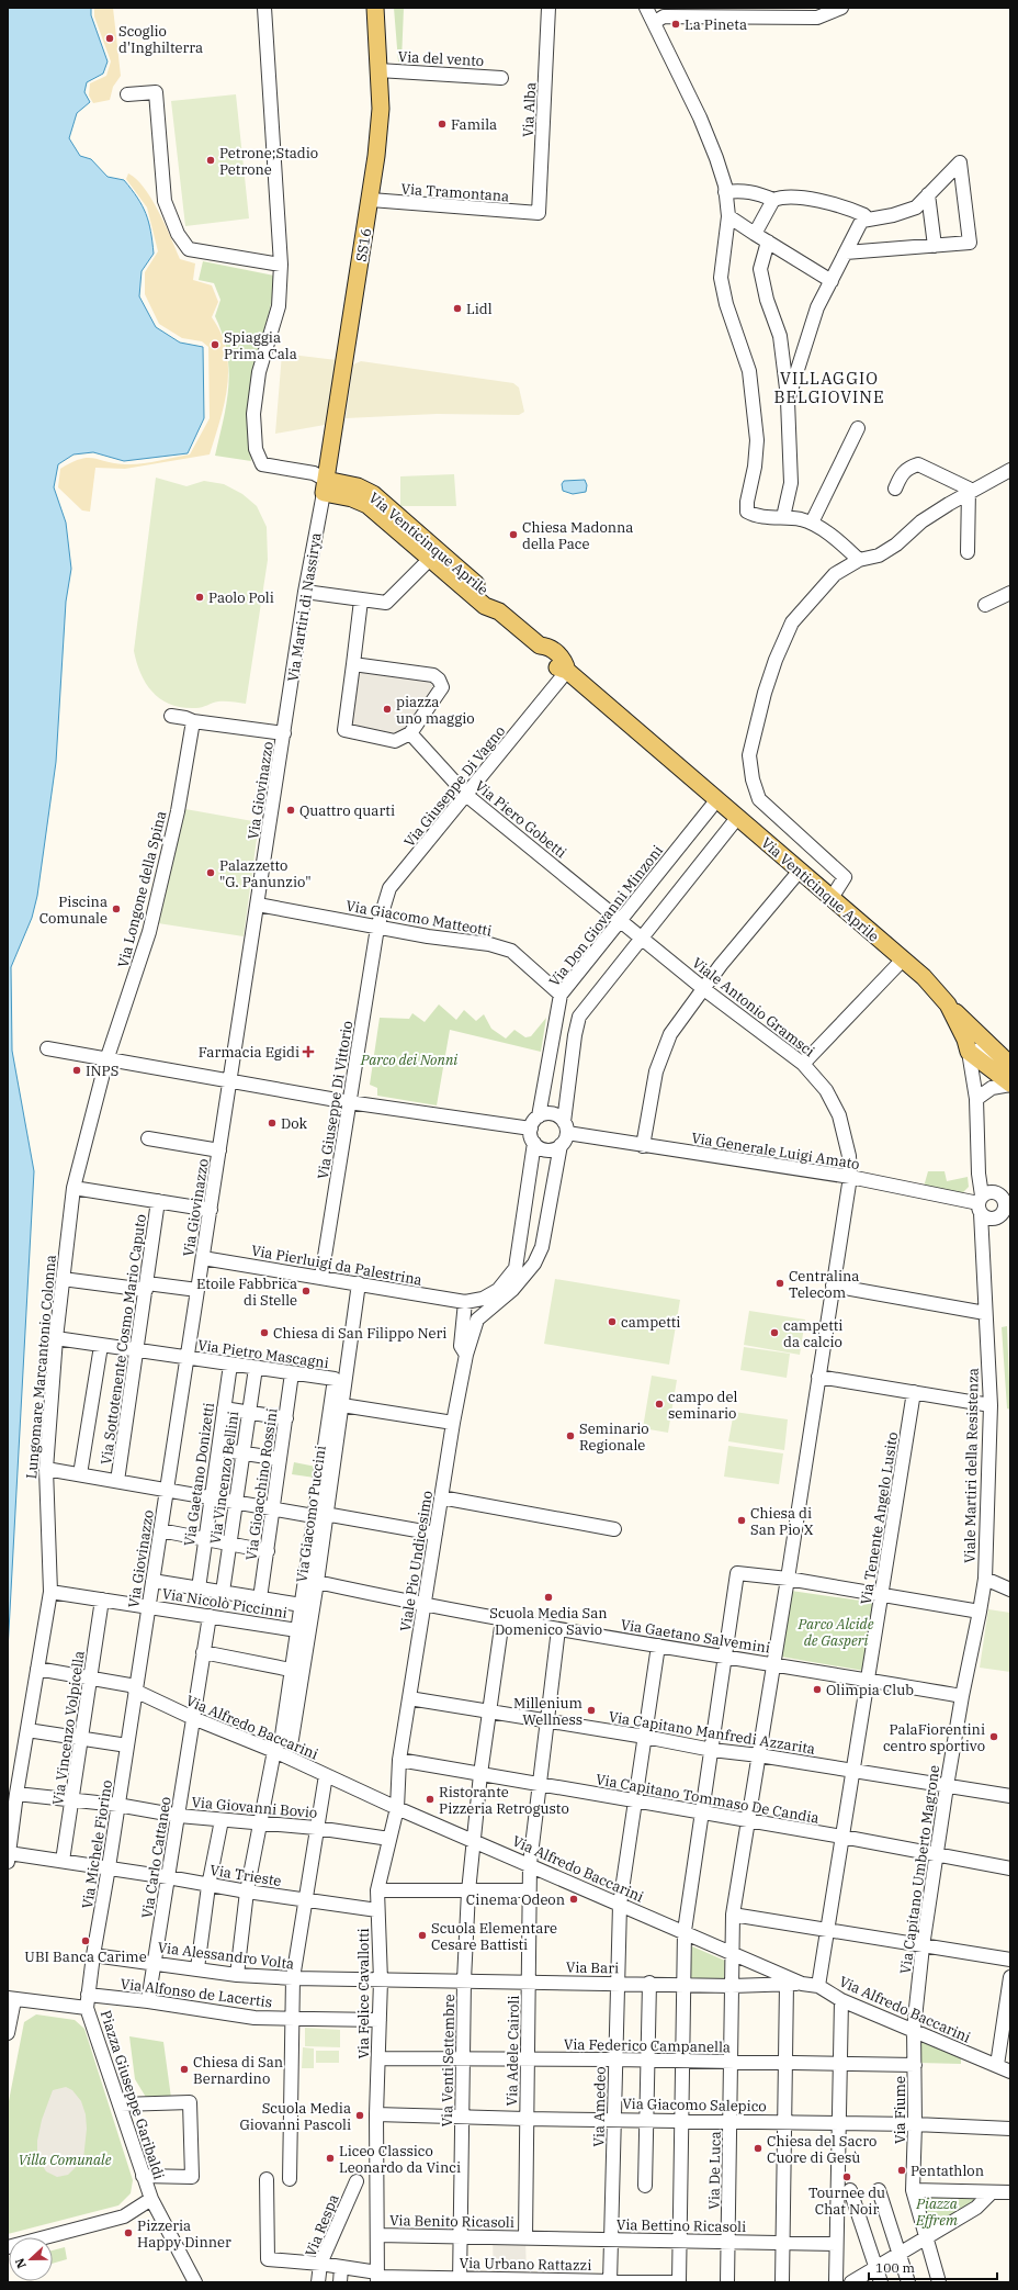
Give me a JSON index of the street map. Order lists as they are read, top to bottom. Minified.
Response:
{"streets":{"main road":["SS16","Via Venticinque Aprile"],"street":["Via del vento","Via Alba","Via Tramontana","Via Martiri di Nassirya","Via Giuseppe Di Vagno","Via Giovinazzo","Via Piero Gobetti","Via Longone della Spina","Via Don Giovanni Minzoni","Via Giacomo Matteotti","Viale Antonio Gramsci","Via Giuseppe Di Vittorio","Via Generale Luigi Amato","Via Pierluigi da Palestrina","Via Sottotenente Cosmo Mario Caputo","Via Pietro Mascagni","Lungomare Marcantonio Colonna","Viale Martiri della Resistenza","Via Gaetano Donizetti","Via Vincenzo Bellini","Via Gioacchino Rossini","Via Giacomo Puccini","Via Tenente Angelo Lusito","Viale Pio Undicesimo","Via Nicolò Piccinni","Via Gaetano Salvemini","Via Alfredo Baccarini","Via Vincenzo Volpicella","Via Capitano Manfredi Azzarita","Via Capitano Tommaso De Candia","Via Giovanni Bovio","Via Michele Fiorino","Via Carlo Cattaneo","Via Capitano Umberto Magrone","Via Trieste","Via Alessandro Volta","Via Bari","Via Alfonso de Lacertis","Via Felice Cavallotti","Via Federico Campanella","Via Adele Cairoli","Via Venti Settembre","Piazza Giuseppe Garibaldi","Via Giacomo Salepico","Via Amedeo","Via Fiume","Via De Luca","Via Benito Ricasoli","Via Respa","Via Bettino Ricasoli","Via Urbano Rattazzi"]},"crossings":[["Via del vento","SS16"],["Via Alba","Via Tramontana"],["Via Tramontana","SS16"],["SS16","Via Venticinque Aprile"],["SS16","Via Martiri di Nassirya"],["Via Venticinque Aprile","Via Martiri di Nassirya"],["Via Venticinque Aprile","Via Giuseppe Di Vagno"],["Via Venticinque Aprile","Via Don Giovanni Minzoni"],["Via Venticinque Aprile","Via Generale Luigi Amato"],["Via Venticinque Aprile","Viale Martiri della Resistenza"],["Via Martiri di Nassirya","Via Giovinazzo"],["Via Giuseppe Di Vagno","Via Piero Gobetti"],["Via Giuseppe Di Vagno","Via Giacomo Matteotti"],["Via Giuseppe Di Vagno","Via Giuseppe Di Vittorio"],["Via Giovinazzo","Via Giacomo Matteotti"],["Via Giovinazzo","Via Pierluigi da Palestrina"],["Via Giovinazzo","Via Pietro Mascagni"],["Via Giovinazzo","Via Nicolò Piccinni"],["Via Giovinazzo","Via Alfredo Baccarini"],["Via Giovinazzo","Via Michele Fiorino"],["Via Piero Gobetti","Via Don Giovanni Minzoni"],["Via Piero Gobetti","Viale Antonio Gramsci"],["Via Longone della Spina","Lungomare Marcantonio Colonna"],["Via Don Giovanni Minzoni","Via Giacomo Matteotti"],["Via Don Giovanni Minzoni","Viale Antonio Gramsci"],["Via Don Giovanni Minzoni","Via Generale Luigi Amato"],["Via Don Giovanni Minzoni","Viale Pio Undicesimo"],["Via Giacomo Matteotti","Via Giuseppe Di Vittorio"],["Viale Antonio Gramsci","Via Generale Luigi Amato"],["Viale Antonio Gramsci","Via Gaetano Salvemini"],["Viale Antonio Gramsci","Via Capitano Manfredi Azzarita"],["Viale Antonio Gramsci","Via De Luca"],["Via Giuseppe Di Vittorio","Via Pierluigi da Palestrina"],["Via Generale Luigi Amato","Viale Martiri della Resistenza"],["Via Generale Luigi Amato","Viale Pio Undicesimo"],["Via Pierluigi da Palestrina","Via Giacomo Puccini"],["Via Sottotenente Cosmo Mario Caputo","Via Pietro Mascagni"],["Via Pietro Mascagni","Lungomare Marcantonio Colonna"],["Via Pietro Mascagni","Via Gaetano Donizetti"],["Via Pietro Mascagni","Via Vincenzo Bellini"],["Via Pietro Mascagni","Via Gioacchino Rossini"],["Via Pietro Mascagni","Via Giacomo Puccini"],["Lungomare Marcantonio Colonna","Via Nicolò Piccinni"],["Lungomare Marcantonio Colonna","Via Alfredo Baccarini"],["Lungomare Marcantonio Colonna","Via Giovanni Bovio"],["Lungomare Marcantonio Colonna","Via Trieste"],["Viale Martiri della Resistenza","Via Capitano Umberto Magrone"],["Via Giacomo Puccini","Via Gaetano Salvemini"],["Via Tenente Angelo Lusito","Via Gaetano Salvemini"],["Via Tenente Angelo Lusito","Via Alfredo Baccarini"],["Via Tenente Angelo Lusito","Via Capitano Manfredi Azzarita"],["Via Tenente Angelo Lusito","Via Capitano Tommaso De Candia"],["Viale Pio Undicesimo","Via Gaetano Salvemini"],["Viale Pio Undicesimo","Via Alfredo Baccarini"],["Viale Pio Undicesimo","Via Capitano Manfredi Azzarita"],["Viale Pio Undicesimo","Via Capitano Tommaso De Candia"],["Viale Pio Undicesimo","Via Felice Cavallotti"],["Via Nicolò Piccinni","Via Vincenzo Volpicella"],["Via Nicolò Piccinni","Via Carlo Cattaneo"],["Via Gaetano Salvemini","Via Capitano Umberto Magrone"],["Via Gaetano Salvemini","Via Adele Cairoli"],["Via Gaetano Salvemini","Via Venti Settembre"],["Via Gaetano Salvemini","Via Amedeo"],["Via Alfredo Baccarini","Via Vincenzo Volpicella"],["Via Alfredo Baccarini","Via Michele Fiorino"],["Via Alfredo Baccarini","Via Carlo Cattaneo"],["Via Alfredo Baccarini","Via Capitano Umberto Magrone"],["Via Alfredo Baccarini","Via Bari"],["Via Alfredo Baccarini","Via Felice Cavallotti"],["Via Alfredo Baccarini","Via Adele Cairoli"],["Via Alfredo Baccarini","Via Venti Settembre"],["Via Alfredo Baccarini","Via Amedeo"],["Via Alfredo Baccarini","Via Fiume"],["Via Alfredo Baccarini","Via De Luca"],["Via Vincenzo Volpicella","Via Giovanni Bovio"],["Via Vincenzo Volpicella","Via Trieste"],["Via Capitano Manfredi Azzarita","Via Capitano Umberto Magrone"],["Via Capitano Manfredi Azzarita","Via Adele Cairoli"],["Via Capitano Manfredi Azzarita","Via Venti Settembre"],["Via Capitano Manfredi Azzarita","Via Amedeo"],["Via Capitano Manfredi Azzarita","Via De Luca"],["Via Capitano Tommaso De Candia","Via Capitano Umberto Magrone"],["Via Capitano Tommaso De Candia","Via Adele Cairoli"],["Via Capitano Tommaso De Candia","Via Venti Settembre"],["Via Capitano Tommaso De Candia","Via Amedeo"],["Via Capitano Tommaso De Candia","Via De Luca"],["Via Giovanni Bovio","Via Michele Fiorino"],["Via Giovanni Bovio","Via Carlo Cattaneo"],["Via Giovanni Bovio","Via Felice Cavallotti"],["Via Michele Fiorino","Via Trieste"],["Via Michele Fiorino","Via Alessandro Volta"],["Via Michele Fiorino","Via Alfonso de Lacertis"],["Via Michele Fiorino","Piazza Giuseppe Garibaldi"],["Via Carlo Cattaneo","Via Trieste"],["Via Carlo Cattaneo","Via Alessandro Volta"],["Via Carlo Cattaneo","Via Alfonso de Lacertis"],["Via Capitano Umberto Magrone","Via Fiume"],["Via Trieste","Via Felice Cavallotti"],["Via Alessandro Volta","Via Bari"],["Via Alessandro Volta","Via Felice Cavallotti"],["Via Bari","Via Felice Cavallotti"],["Via Bari","Via Adele Cairoli"],["Via Bari","Via Venti Settembre"],["Via Bari","Via Amedeo"],["Via Bari","Via De Luca"],["Via Alfonso de Lacertis","Via Felice Cavallotti"],["Via Alfonso de Lacertis","Piazza Giuseppe Garibaldi"],["Via Felice Cavallotti","Via Federico Campanella"],["Via Felice Cavallotti","Via Giacomo Salepico"],["Via Felice Cavallotti","Via Benito Ricasoli"],["Via Felice Cavallotti","Via Urbano Rattazzi"],["Via Federico Campanella","Via Adele Cairoli"],["Via Federico Campanella","Via Venti Settembre"],["Via Federico Campanella","Via Amedeo"],["Via Federico Campanella","Via Fiume"],["Via Federico Campanella","Via De Luca"],["Via Adele Cairoli","Via Giacomo Salepico"],["Via Adele Cairoli","Via Benito Ricasoli"],["Via Adele Cairoli","Via Bettino Ricasoli"],["Via Venti Settembre","Via Giacomo Salepico"],["Via Venti Settembre","Via Benito Ricasoli"],["Via Venti Settembre","Via Urbano Rattazzi"],["Via Giacomo Salepico","Via Amedeo"],["Via Giacomo Salepico","Via Fiume"],["Via Giacomo Salepico","Via De Luca"],["Via Amedeo","Via Bettino Ricasoli"],["Via Amedeo","Via Urbano Rattazzi"],["Via De Luca","Via Bettino Ricasoli"],["Via Benito Ricasoli","Via Bettino Ricasoli"],["Via Respa","Via Urbano Rattazzi"]],"districts":["VILLAGGIO BELGIOVINE"],"parks":["Parco dei Nonni","Parco Alcide de Gasperi","Villa Comunale","Piazza Effrem"],"places":{"other":["La Pineta","Scoglio d'Inghilterra","Famila","Petrone;Stadio Petrone","Lidl","Spiaggia Prima Cala","Chiesa Madonna della Pace","Paolo Poli","piazza uno maggio","Quattro quarti","Palazzetto \"G. Panunzio\"","Piscina Comunale","INPS","Dok","Centralina Telecom","Etoile Fabbrica di Stelle","campetti","Chiesa di San Filippo Neri","campetti da calcio","campo del seminario","Seminario Regionale","Chiesa di San Pio X","Scuola Media San Domenico Savio","Olimpia Club","Millenium Wellness","PalaFiorentini centro sportivo","Ristorante Pizzeria Retrogusto","Cinema Odeon","Scuola Elementare Cesare Battisti","UBI Banca Carime","Chiesa di San Bernardino","Scuola Media Giovanni Pascoli","Chiesa del Sacro Cuore di Gesù","Liceo Classico Leonardo da Vinci","Pentathlon","Tournee du Chat Noir","Pizzeria Happy Dinner"],"health":["Farmacia Egidi"]},"scale_bar":"100 m","north":"left"}
